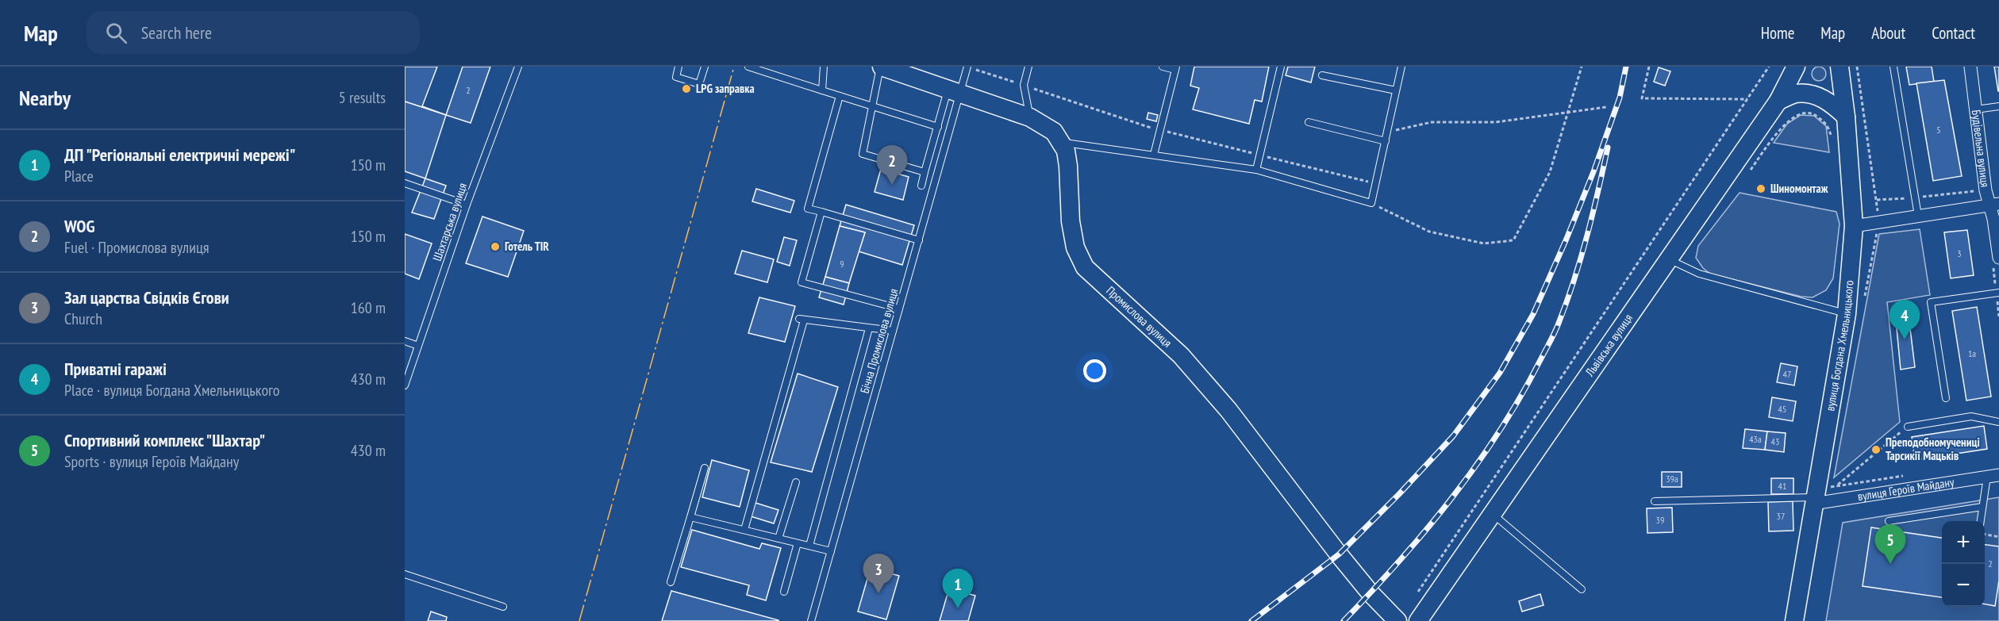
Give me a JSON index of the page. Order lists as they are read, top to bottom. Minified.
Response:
{"streets":{"main road":["Промислова вулиця","Львівська вулиця","вулиця Богдана Хмельницького"],"street":["Будівельна вулиця","вулиця Героїв Майдану"],"lane":["Шахтарська вулиця","Бічна Промислова вулиця"]},"crossings":[["вулиця Богдана Хмельницького","вулиця Героїв Майдану"]],"places":["LPG заправка","Шиномонтаж","Готель TIR","Преподобномучениці Тарсикії Мацьків"],"house_numbers":["2","5","3","9","1а","47","45","43а","43","39а","41","37","39","2"],"page":{"header":"Map","search":"Search here","nav":["Home","Map","About","Contact"],"heading":["Nearby","5 results"],"list":[{"mark":"1","name":"ДП \"Регіональні електричні мережі\"","note":"Place","value":"150 m"},{"mark":"2","name":"WOG","note":"Fuel · Промислова вулиця","value":"150 m"},{"mark":"3","name":"Зал царства Свідків Єгови","note":"Church","value":"160 m"},{"mark":"4","name":"Приватні гаражі","note":"Place · вулиця Богдана Хмельницького","value":"430 m"},{"mark":"5","name":"Спортивний комплекс \"Шахтар\"","note":"Sports · вулиця Героїв Майдану","value":"430 m"}],"pins":["2","4","5","3","1"],"map_buttons":["+","−"]}}
